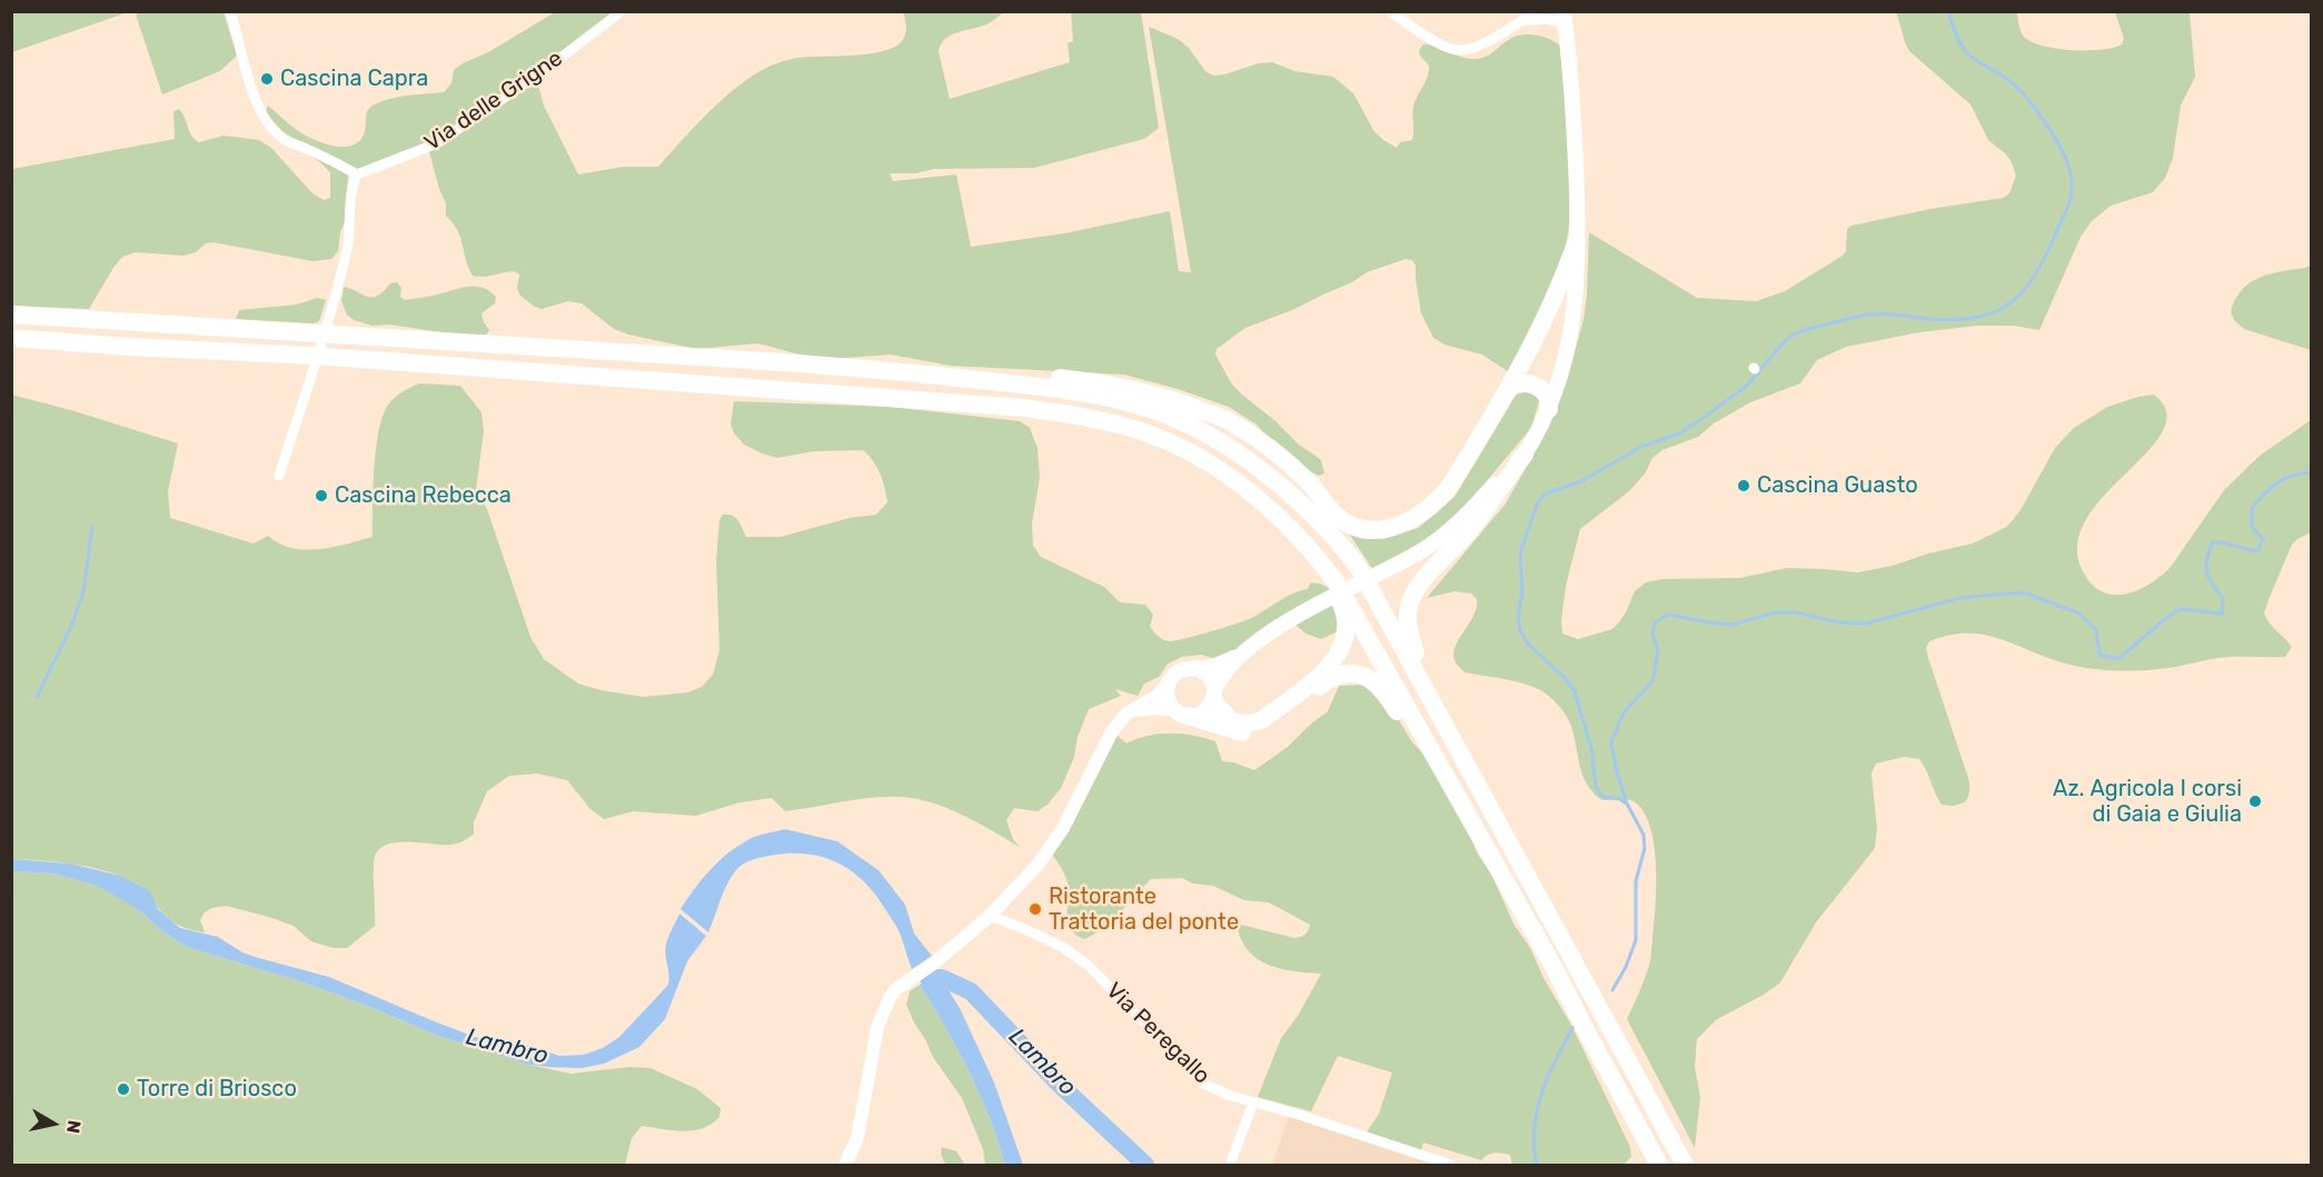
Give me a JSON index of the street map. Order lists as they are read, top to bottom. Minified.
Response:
{"streets":{"street":["Via delle Grigne","Via Peregallo"]},"water":["Lambro"],"places":["Cascina Capra","Cascina Guasto","Cascina Rebecca","Az. Agricola I corsi di Gaia e Giulia","Ristorante Trattoria del ponte","Torre di Briosco"],"north":"right"}
